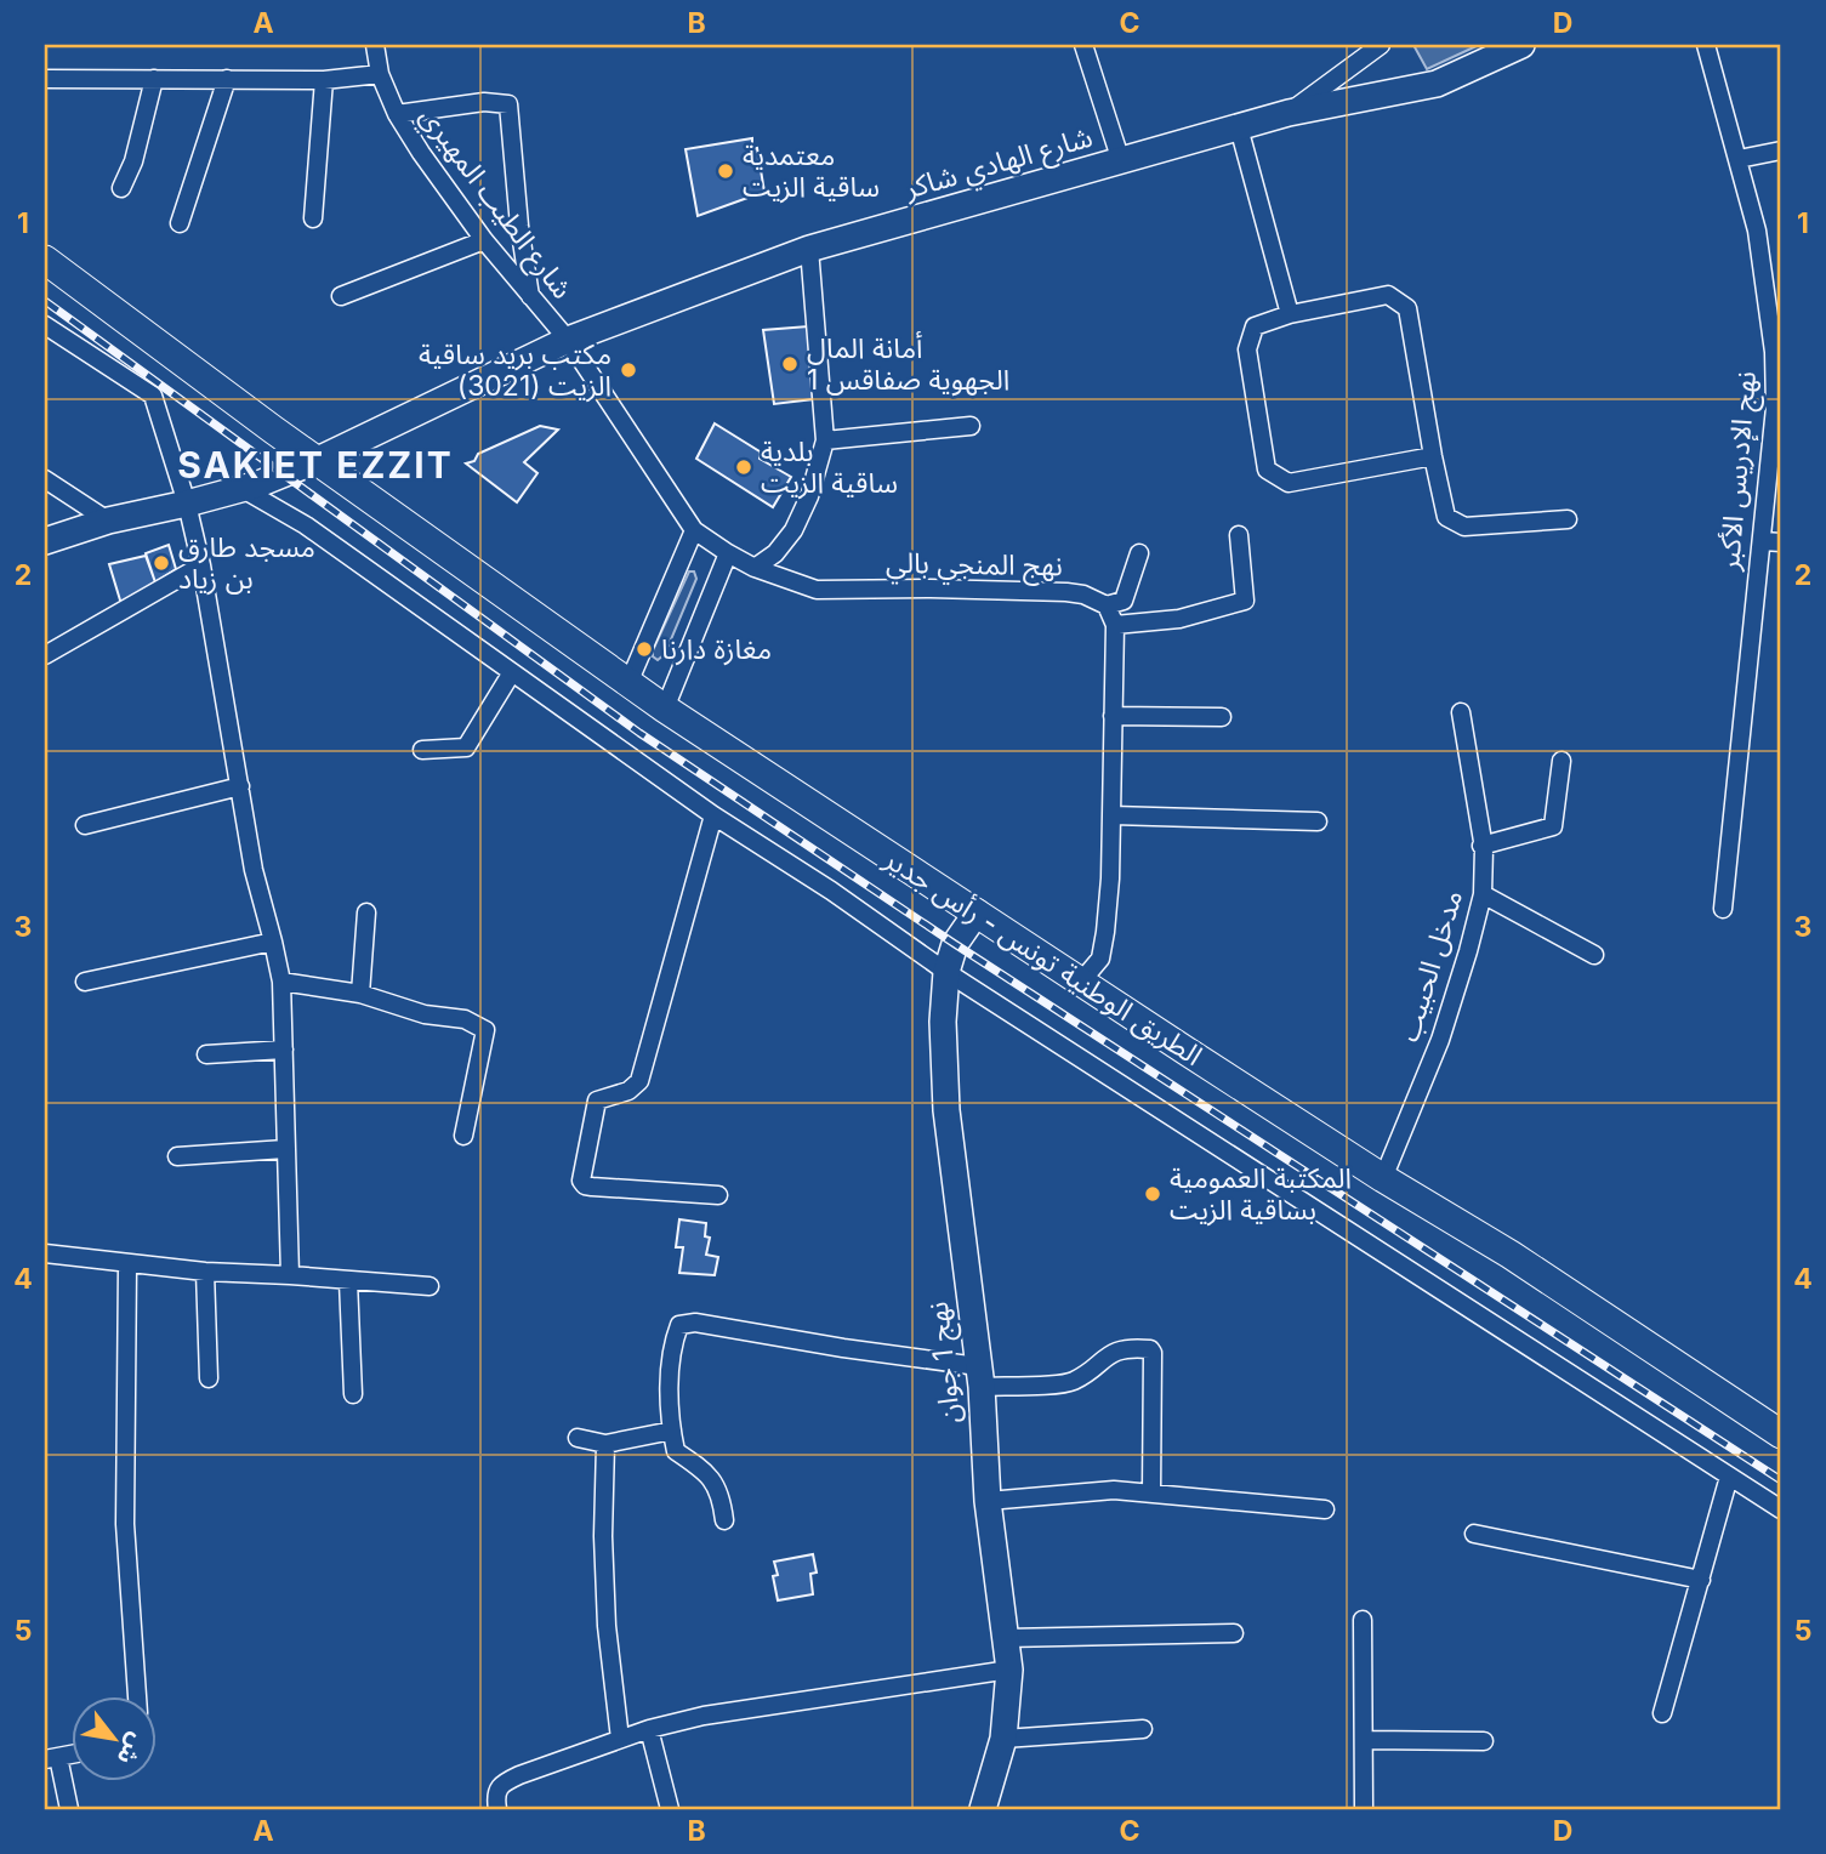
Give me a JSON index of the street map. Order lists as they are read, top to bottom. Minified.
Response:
{"streets":{"main road":["شارع الهادي شاكر","الطريق الوطنية تونس - رأس جدير","نهج 1 جوان"],"street":["شارع الطيب المهيري","نهج الإدريس الأكبر","نهج المنجي بالي","مدخل الحبيب"]},"crossings":[["شارع الهادي شاكر","شارع الطيب المهيري"],["شارع الهادي شاكر","نهج المنجي بالي"],["شارع الهادي شاكر","الطريق الوطنية تونس - رأس جدير"],["شارع الطيب المهيري","نهج المنجي بالي"],["الطريق الوطنية تونس - رأس جدير","مدخل الحبيب"],["الطريق الوطنية تونس - رأس جدير","نهج 1 جوان"]],"districts":["SAKIET EZZIT"],"places":["معتمدية ساقية الزيت","أمانة المال الجهوية صفاقس 1","مكتب بريد ساقية الزيت (3021)","بلدية ساقية الزيت","مسجد طارق بن زياد","مغازة دارنا","المكتبة العمومية بساقية الزيت"],"north":"bottom right","grid":{"columns":["A","B","C","D"],"rows":["1","2","3","4","5"]}}
